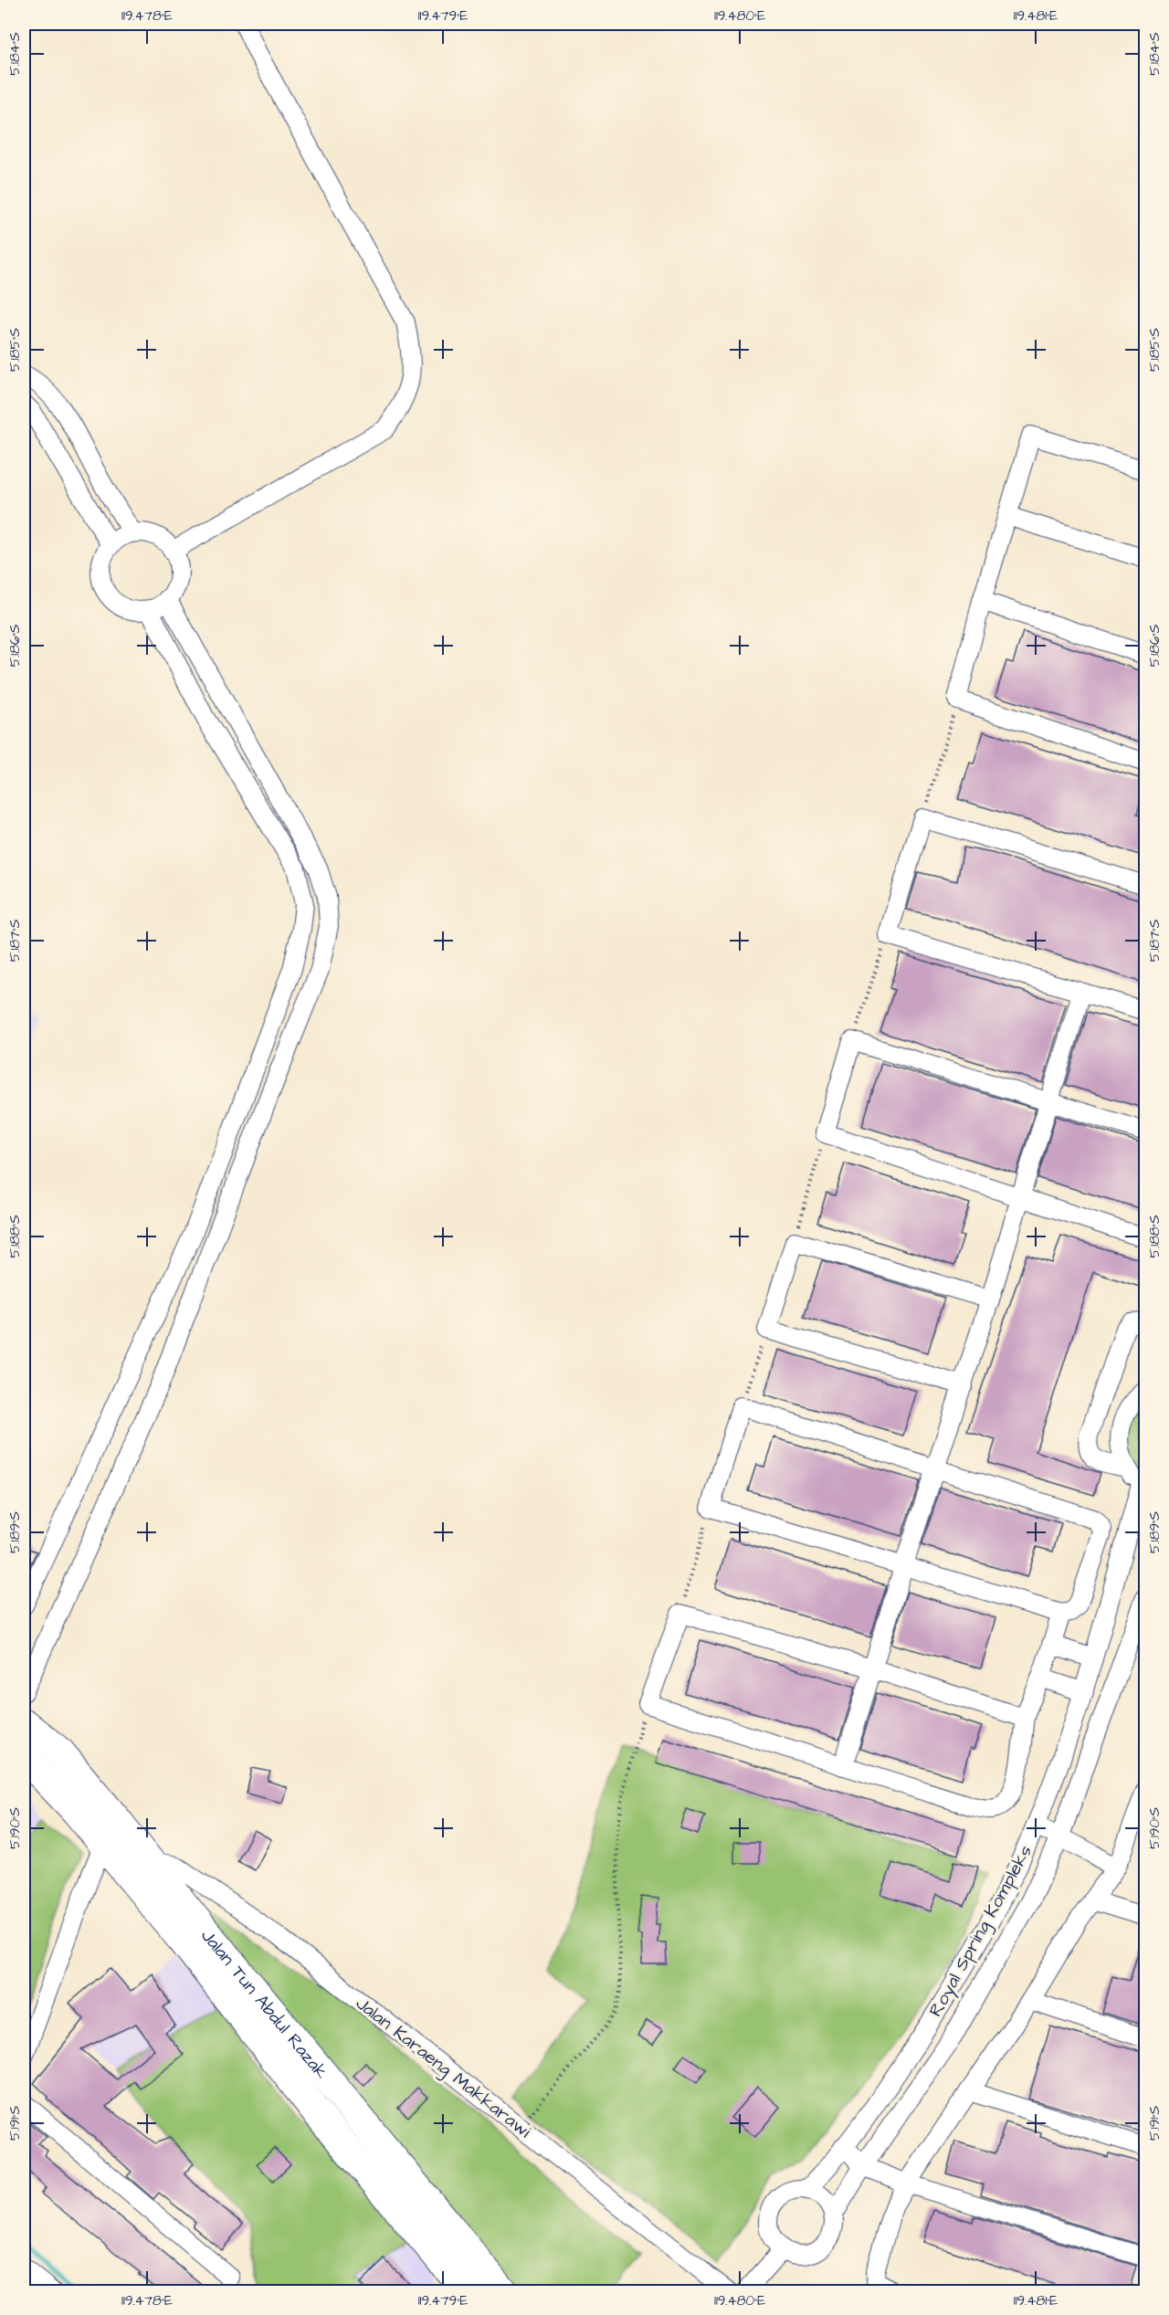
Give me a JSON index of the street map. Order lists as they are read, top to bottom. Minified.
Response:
{"streets":{"main road":["Jalan Tun Abdul Razak"],"street":["Royal Spring Kompleks","Jalan Karaeng Makkarawi"]},"crossings":[["Jalan Tun Abdul Razak","Jalan Karaeng Makkarawi"]],"coordinates":["119.478°E","119.479°E","119.480°E","119.481°E","5.184°S","5.185°S","5.186°S","5.187°S","5.188°S","5.189°S","5.190°S","5.191°S"]}
